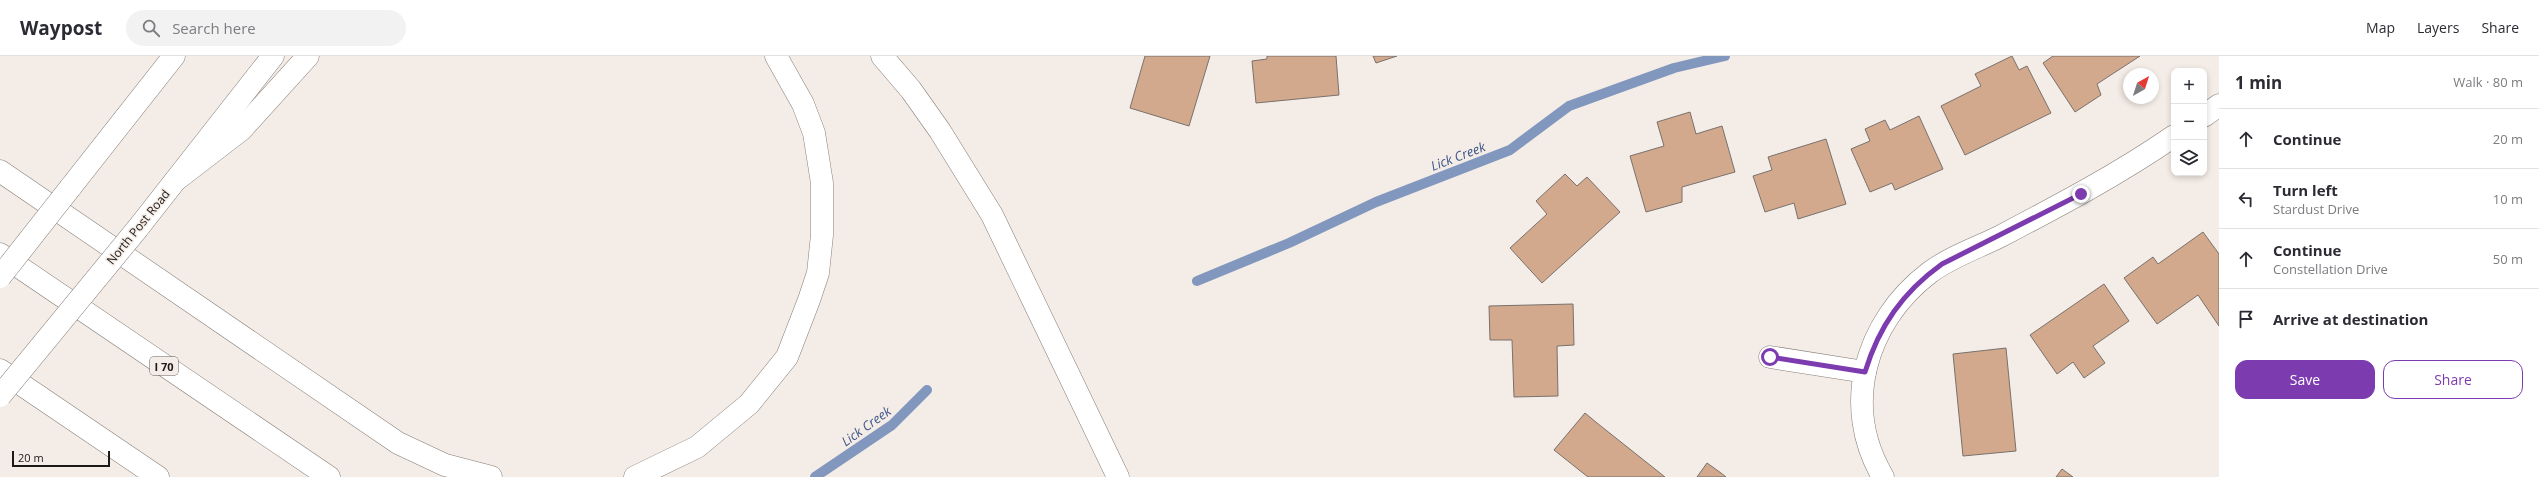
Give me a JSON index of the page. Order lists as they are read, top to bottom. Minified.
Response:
{"streets":{"main road":["North Post Road","I 70"]},"water":["Lick Creek"],"scale_bar":"20 m","north":"top right","page":{"header":"Waypost","search":"Search here","nav":["Map","Layers","Share"],"heading":["1 min","Walk · 80 m"],"map_buttons":["+","−"],"list":[["Continue","20 m"],["Turn left","Stardust Drive","10 m"],["Continue","Constellation Drive","50 m"],"Arrive at destination"],"buttons":["Save","Share"],"scale":"20 m"}}
